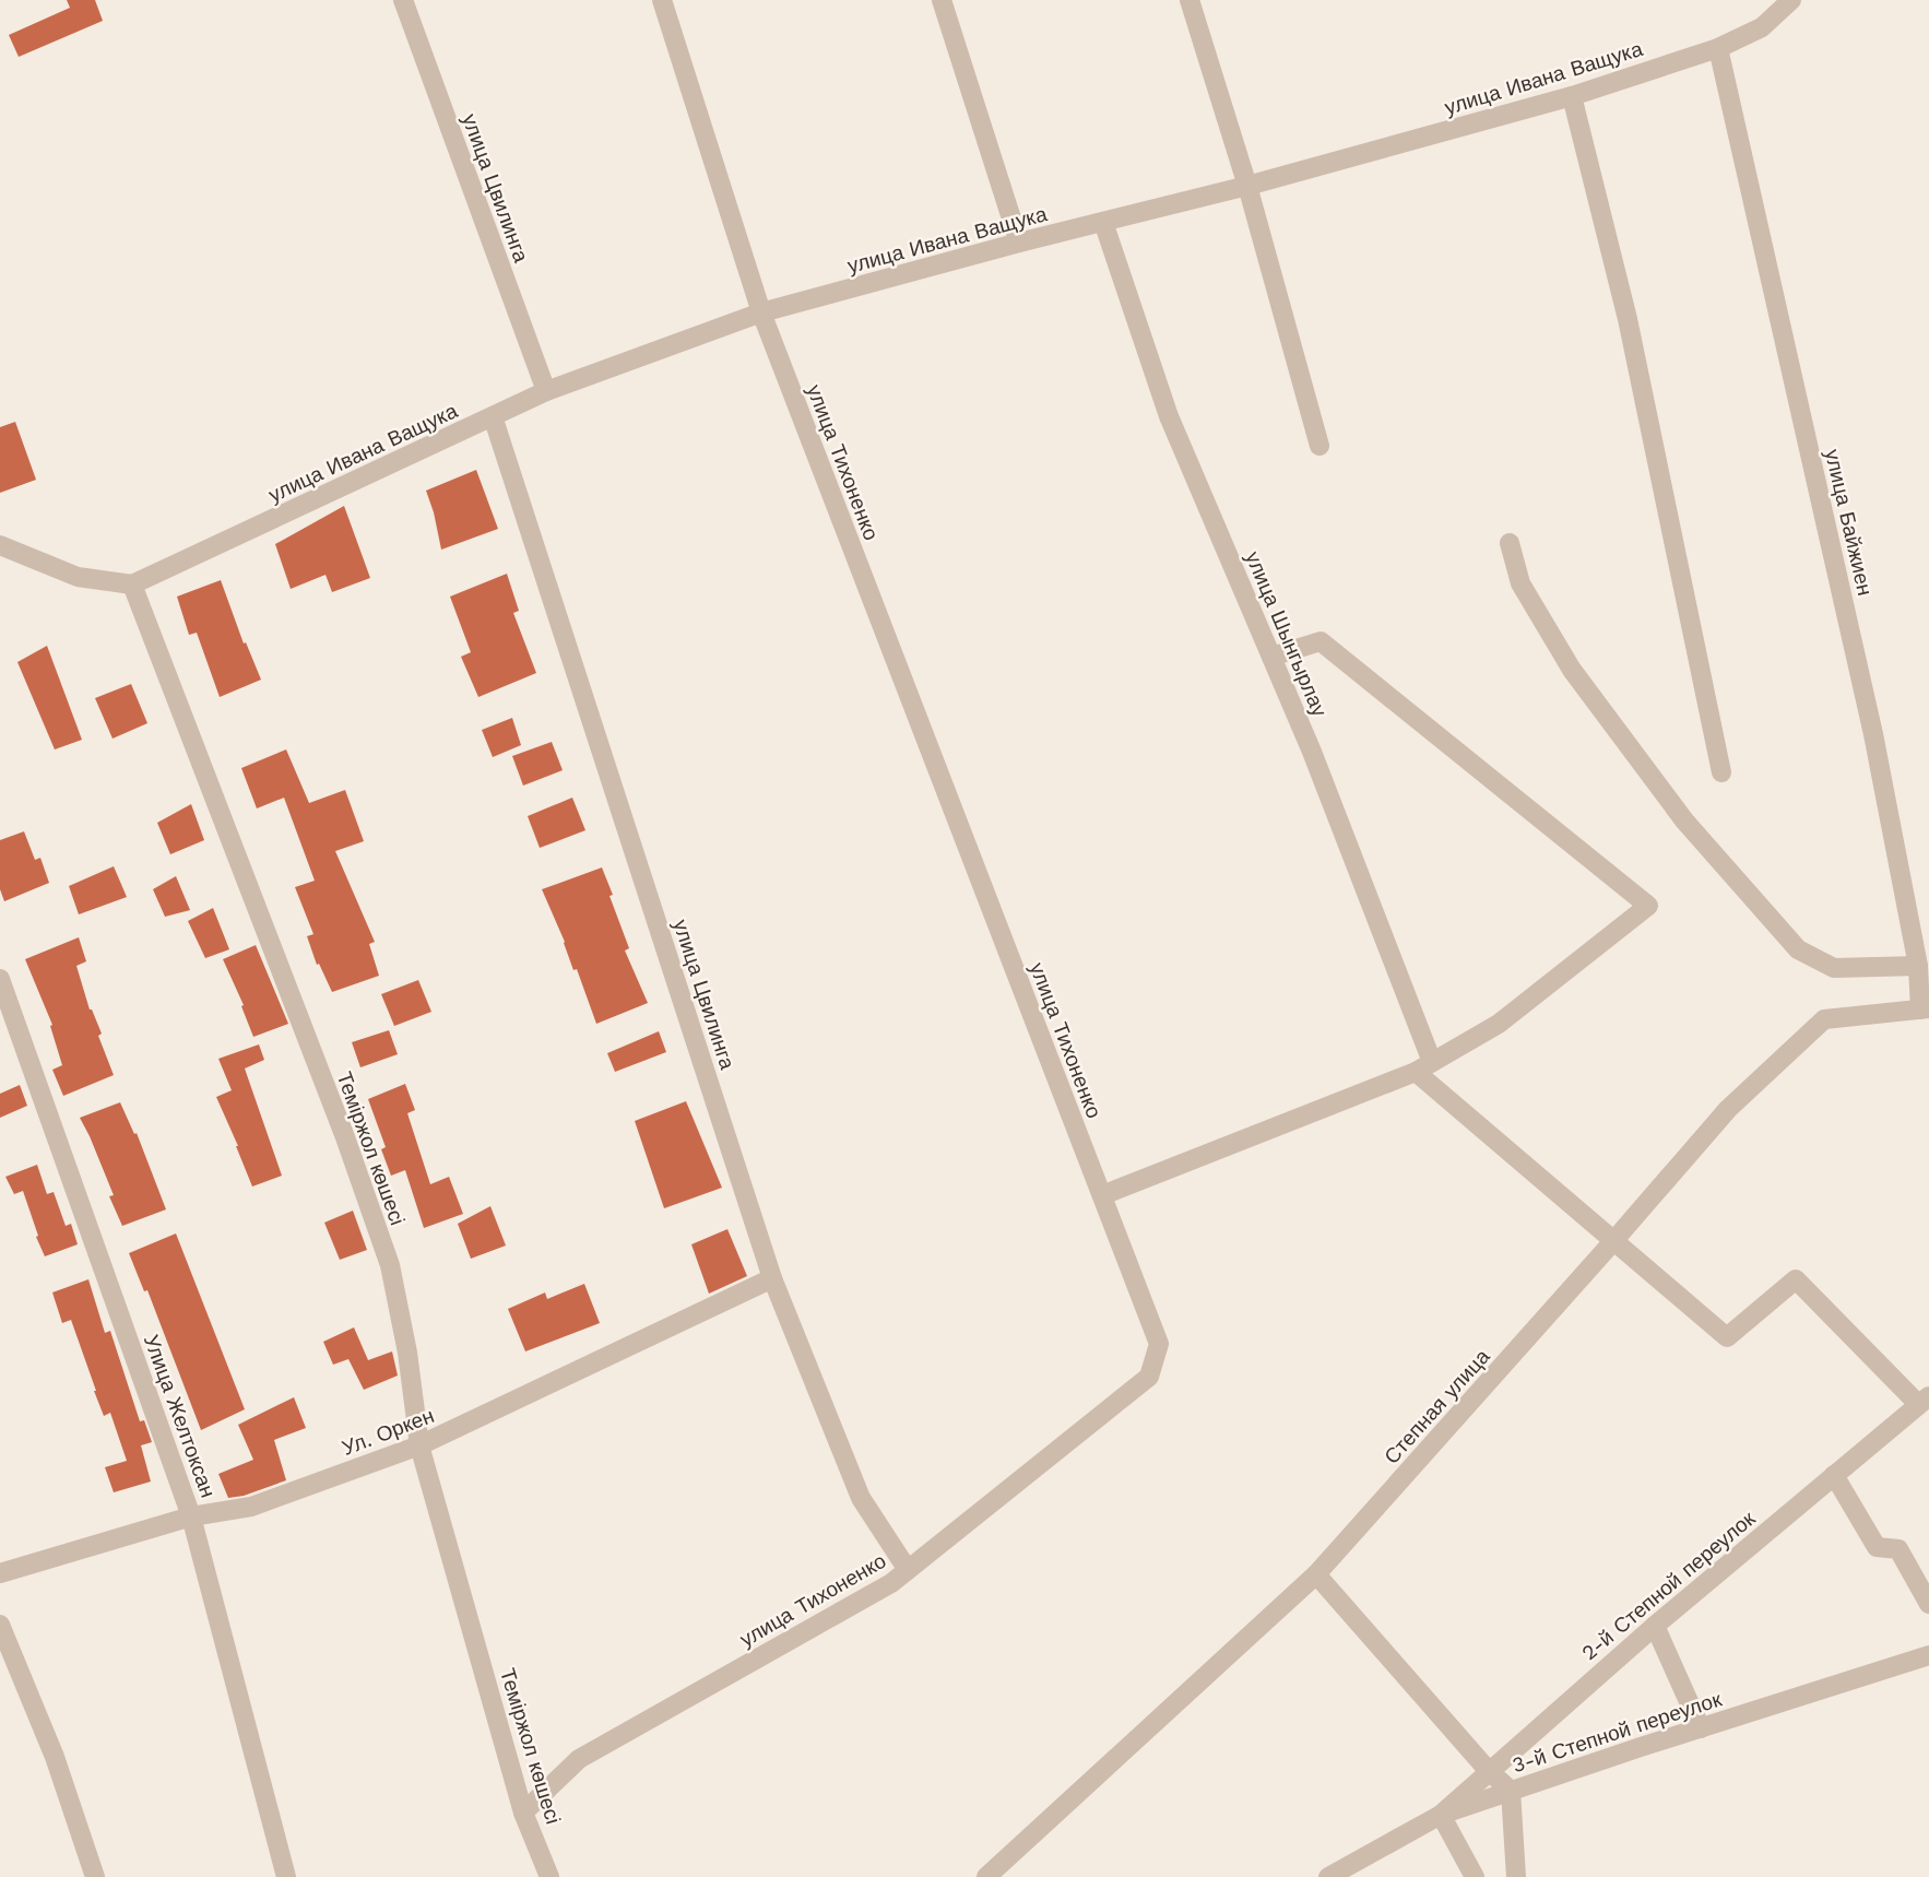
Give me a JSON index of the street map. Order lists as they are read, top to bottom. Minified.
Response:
{"streets":{"street":["улица Ивана Ващука","улица Цвилинга","улица Тихоненко","улица Байжиен","улица Шынгырлау","Теміржол көшесі","Степная улица","Улица Желтоксан","Ул. Оркен","2-й Степной переулок","3-й Степной переулок"]},"crossings":[["улица Ивана Ващука","улица Цвилинга"],["улица Ивана Ващука","улица Тихоненко"],["улица Ивана Ващука","улица Байжиен"],["улица Ивана Ващука","улица Шынгырлау"],["улица Ивана Ващука","Теміржол көшесі"],["улица Цвилинга","улица Тихоненко"],["улица Цвилинга","Ул. Оркен"],["улица Тихоненко","Теміржол көшесі"],["улица Байжиен","Степная улица"],["Теміржол көшесі","Ул. Оркен"],["Улица Желтоксан","Ул. Оркен"],["2-й Степной переулок","3-й Степной переулок"]]}
